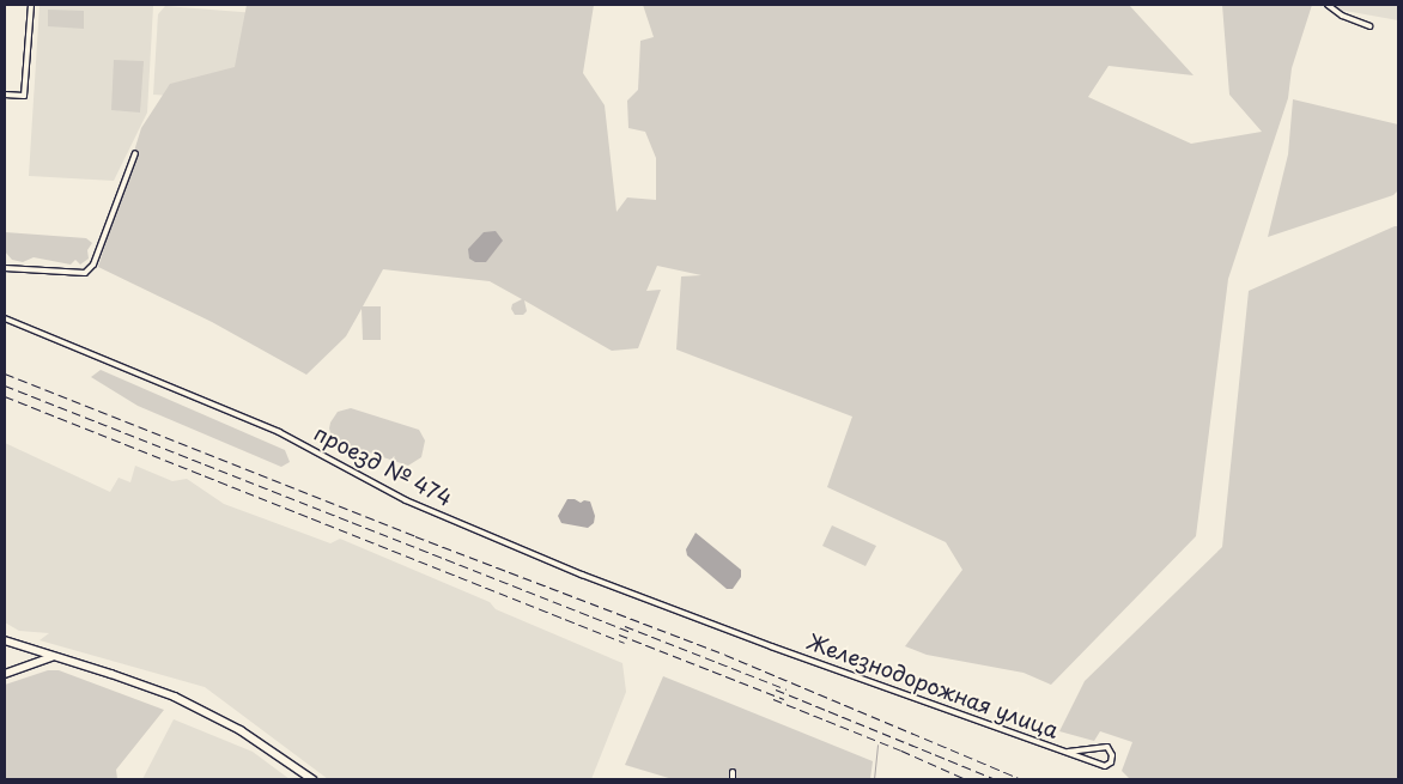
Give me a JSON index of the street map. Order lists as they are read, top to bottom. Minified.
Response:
{"streets":{"street":["проезд № 474","Железнодорожная улица"]},"crossings":[["проезд № 474","Железнодорожная улица"]]}
